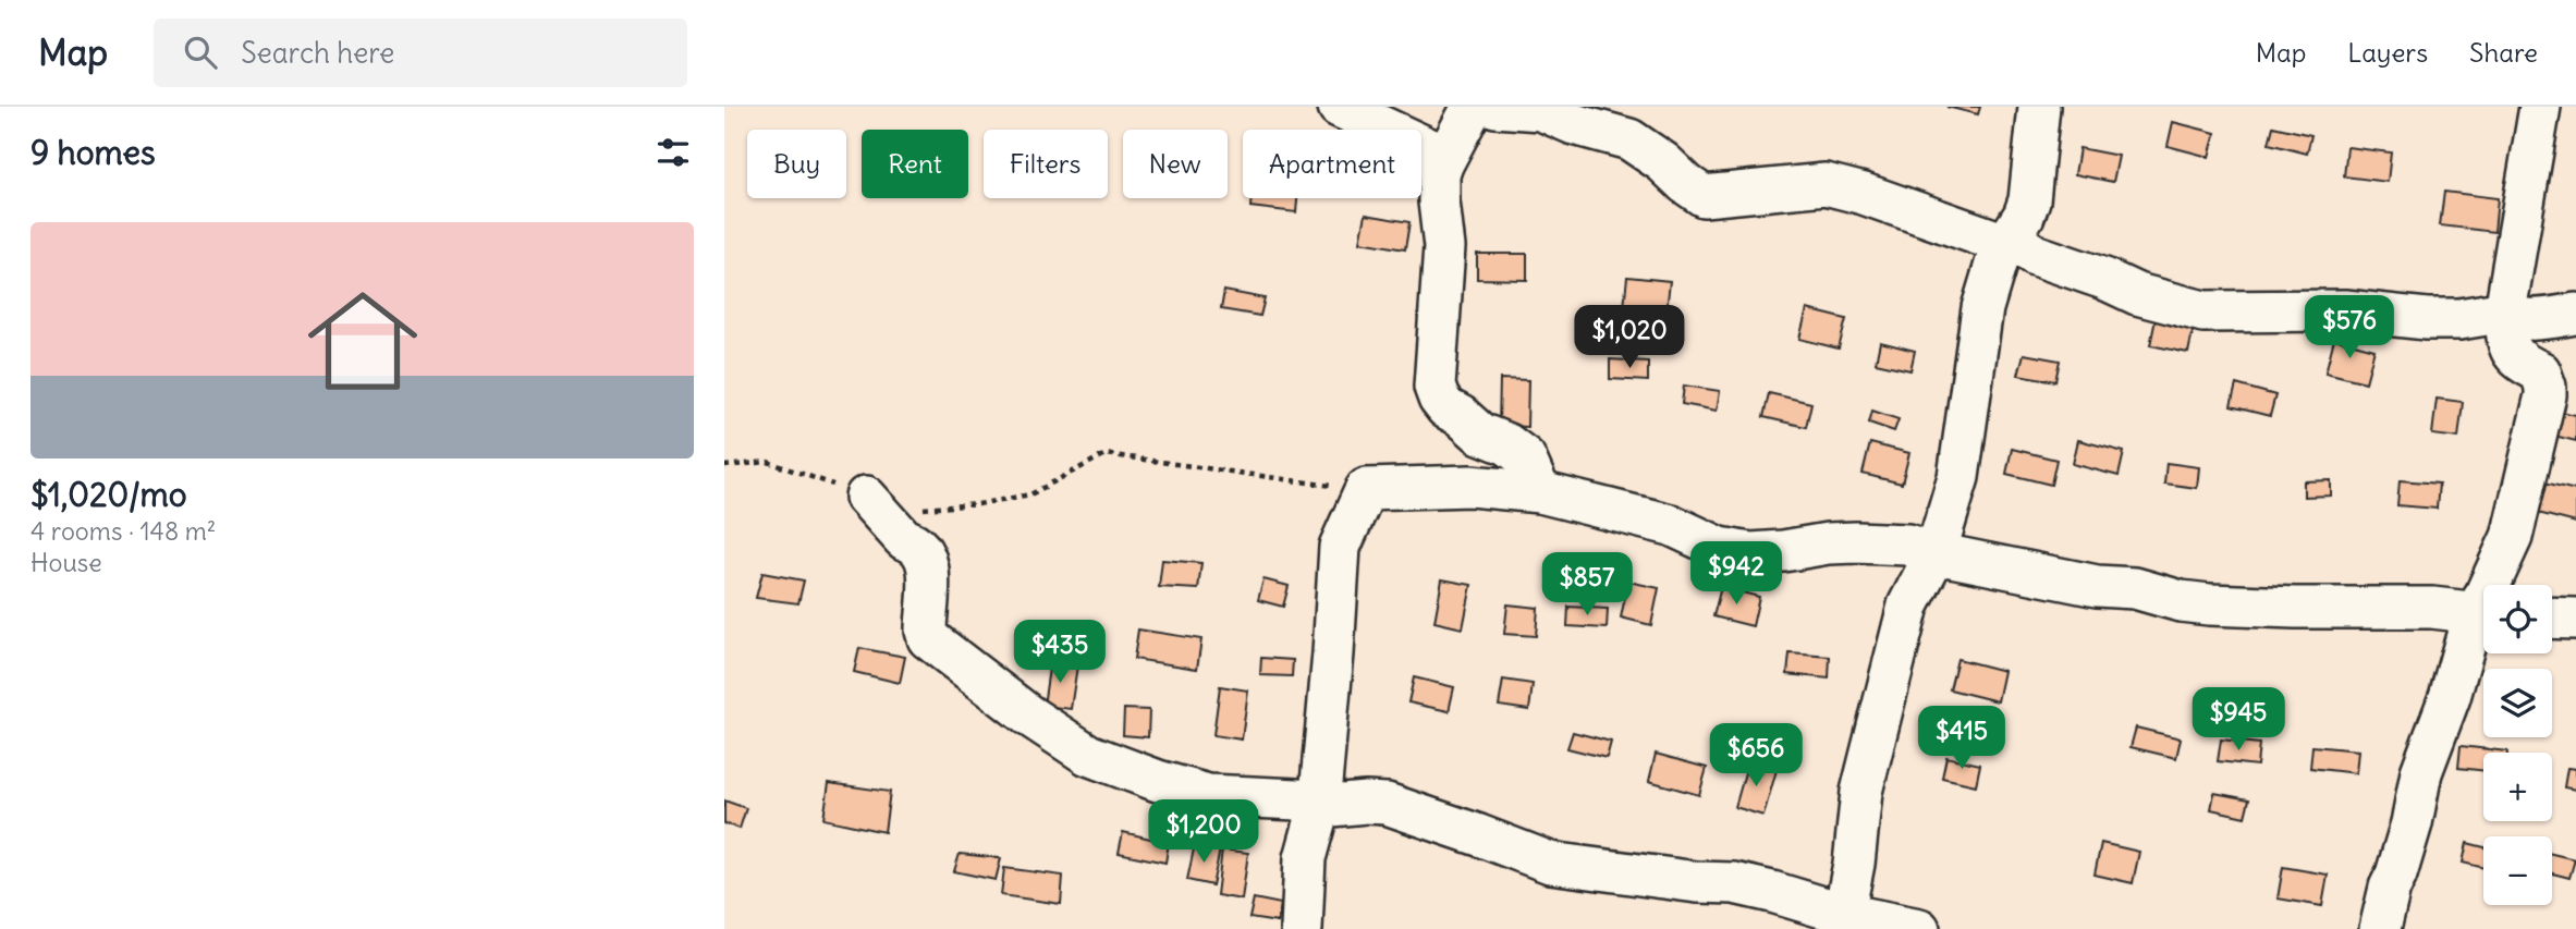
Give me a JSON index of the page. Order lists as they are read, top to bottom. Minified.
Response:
{"page":{"header":"Map","search":"Search here","nav":["Map","Layers","Share"],"heading":"9 homes","chip":["Buy","Rent","Filters","New","Apartment"],"list":[{"name":"$1,020/mo","note":"4 rooms · 148 m² · House"}],"price":["$576","$1,020","$942","$857","$435","$945","$415","$656","$1,200"],"map_buttons":["+","−"]}}
